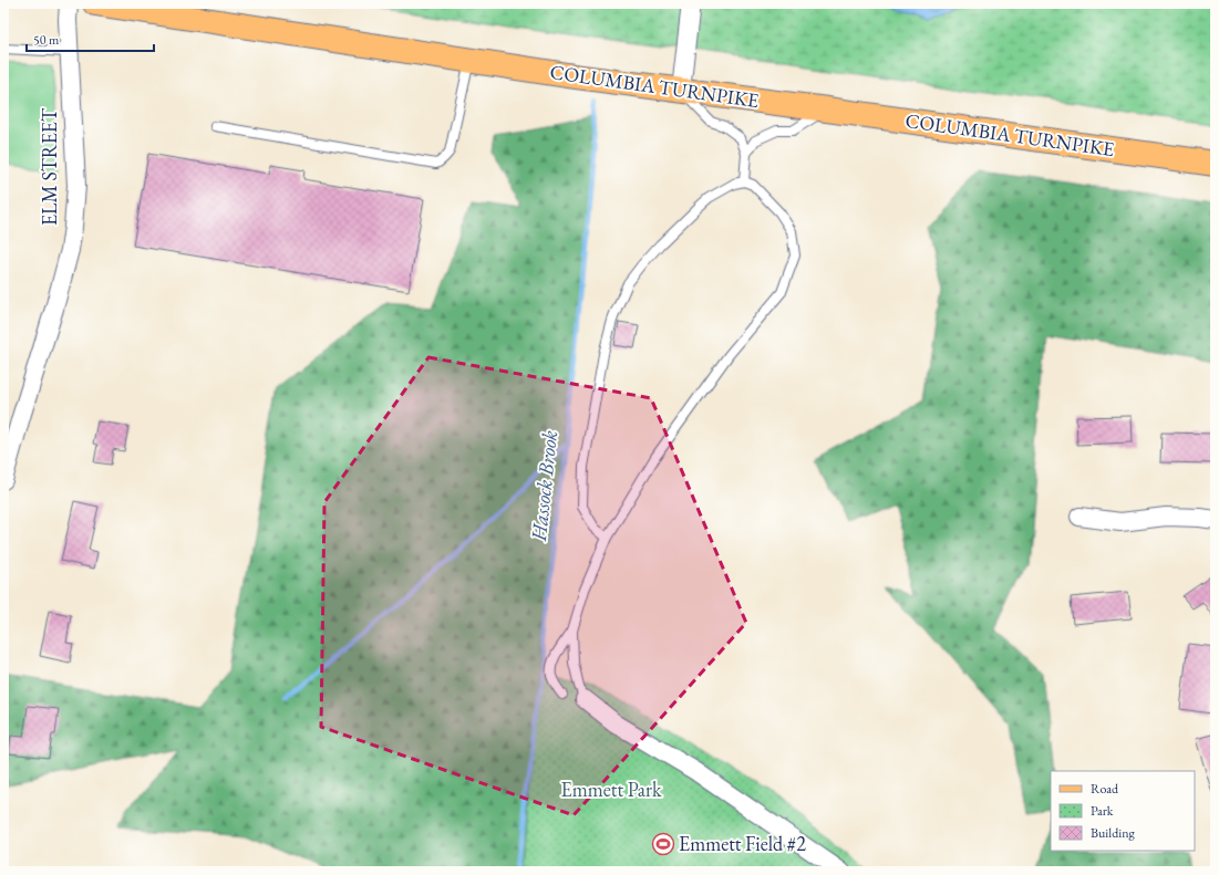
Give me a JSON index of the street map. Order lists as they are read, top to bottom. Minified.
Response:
{"streets":{"main road":["COLUMBIA TURNPIKE"],"street":["ELM STREET"]},"water":["Hassock Brook"],"parks":["Emmett Park"],"places":{"sports":["Emmett Field #2"]},"legend":["Road","Park","Building"],"scale_bar":"50 m"}
